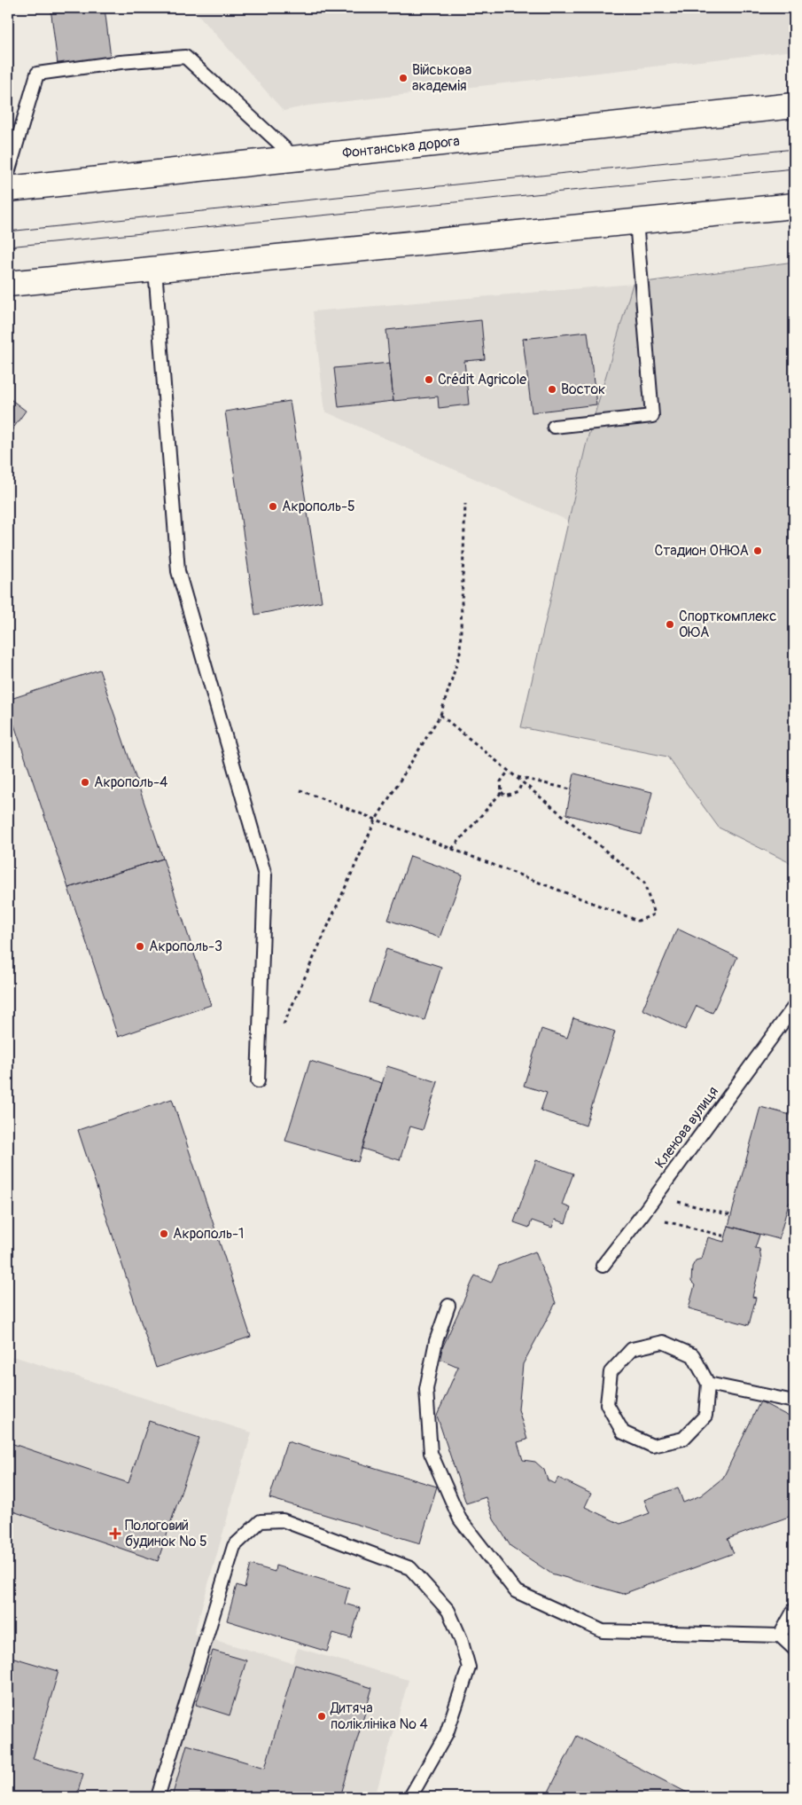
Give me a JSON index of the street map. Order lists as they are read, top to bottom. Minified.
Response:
{"streets":{"main road":["Фонтанська дорога"],"lane":["Кленова вулиця"]},"places":{"other":["Військова академія","Crédit Agricole","Восток","Акрополь-5","Стадион ОНЮА","Спорткомплекс ОЮА","Акрополь-4","Акрополь-3","Акрополь-1","Дитяча поліклініка № 4"],"health":["Пологовий будинок № 5"]}}
